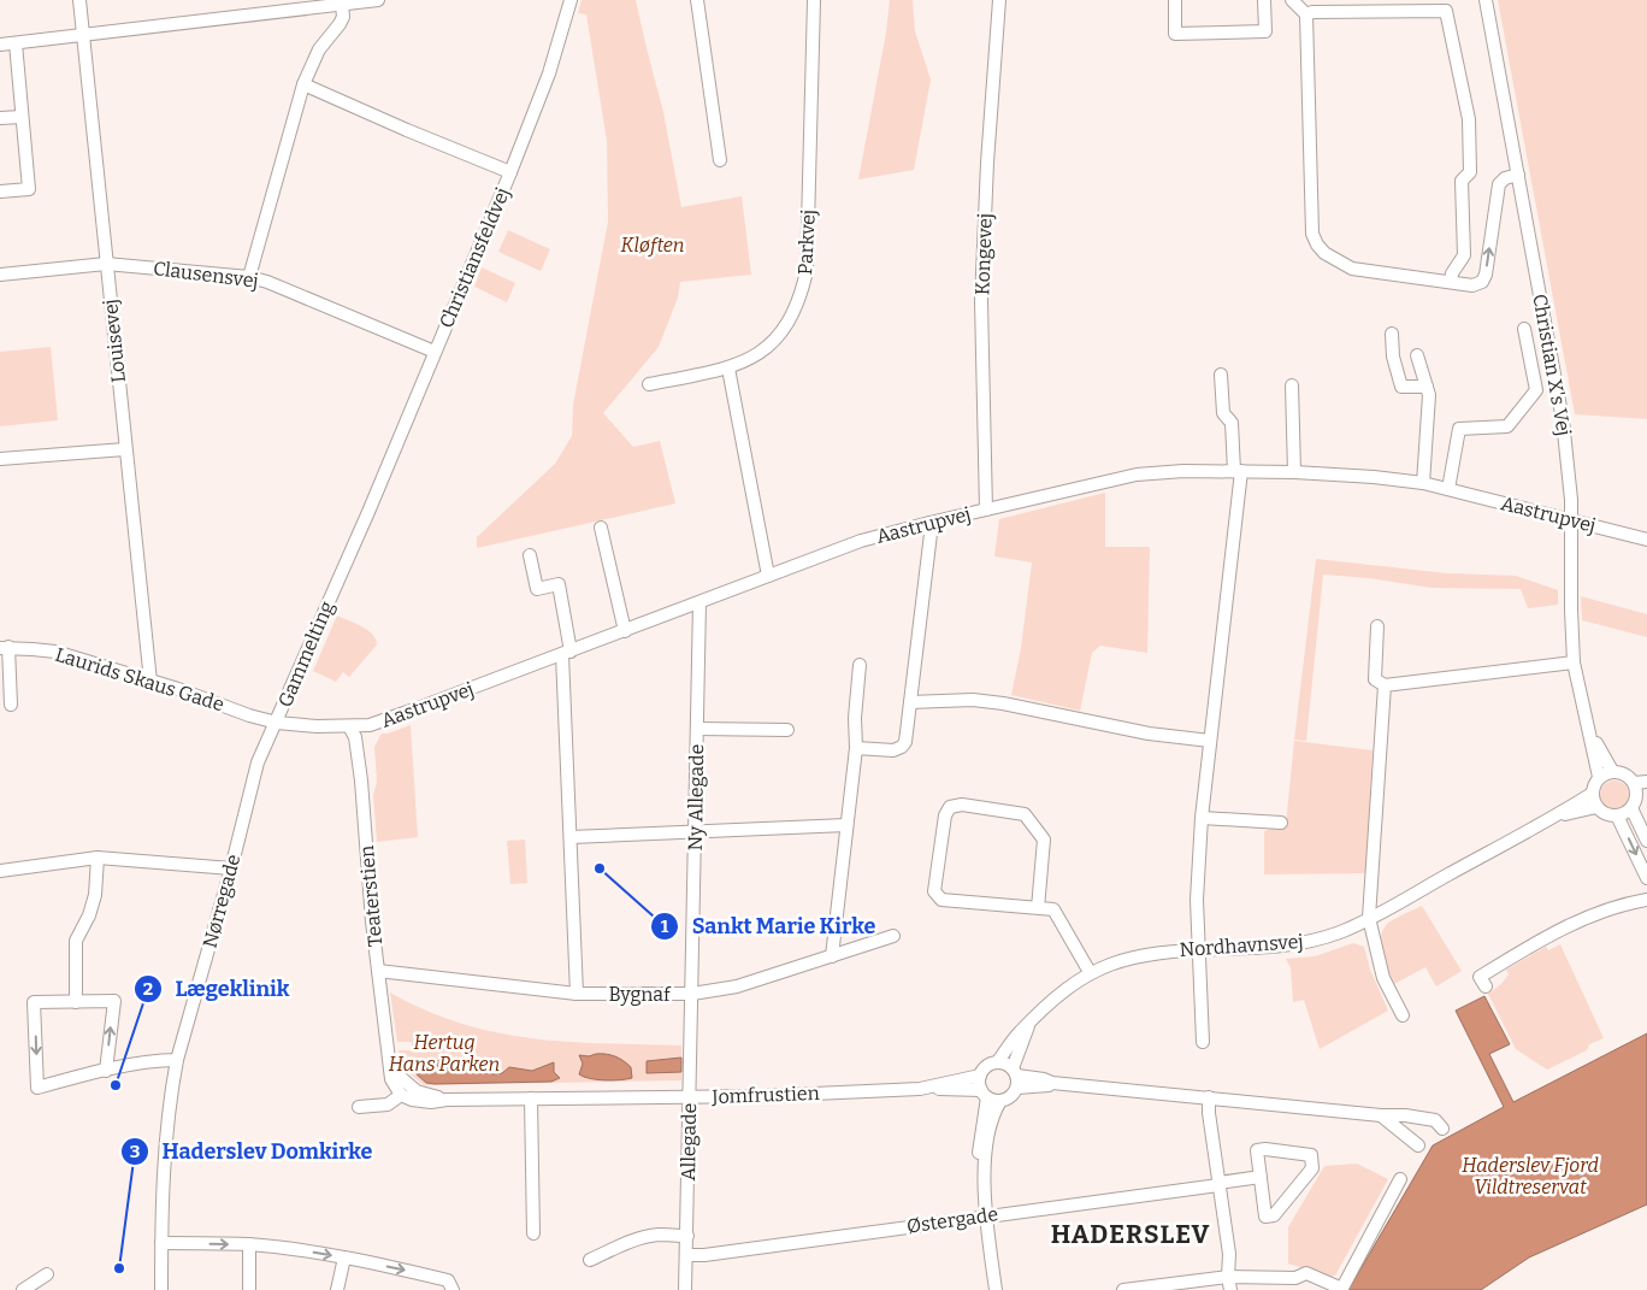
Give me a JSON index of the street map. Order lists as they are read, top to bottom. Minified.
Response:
{"streets":{"street":["Parkvej","Kongevej","Christiansfeldvej","Clausensvej","Louisevej","Christian X's Vej","Aastrupvej","Gammelting","Laurids Skaus Gade","Ny Allegade","Teaterstien","Nørregade","Nordhavnsvej","Bygnaf","Jomfrustien","Allegade","Østergade"]},"crossings":[["Kongevej","Aastrupvej"],["Christiansfeldvej","Clausensvej"],["Christiansfeldvej","Gammelting"],["Clausensvej","Louisevej"],["Louisevej","Laurids Skaus Gade"],["Christian X's Vej","Aastrupvej"],["Christian X's Vej","Nordhavnsvej"],["Aastrupvej","Gammelting"],["Aastrupvej","Laurids Skaus Gade"],["Aastrupvej","Ny Allegade"],["Aastrupvej","Teaterstien"],["Gammelting","Laurids Skaus Gade"],["Gammelting","Nørregade"],["Ny Allegade","Bygnaf"],["Ny Allegade","Allegade"],["Teaterstien","Bygnaf"],["Teaterstien","Jomfrustien"],["Nordhavnsvej","Jomfrustien"],["Bygnaf","Allegade"],["Jomfrustien","Allegade"],["Allegade","Østergade"]],"districts":["HADERSLEV"],"parks":["Kløften","Hertug Hans Parken","Haderslev Fjord Vildtreservat"],"places":["Sankt Marie Kirke","Lægeklinik","Haderslev Domkirke"]}
